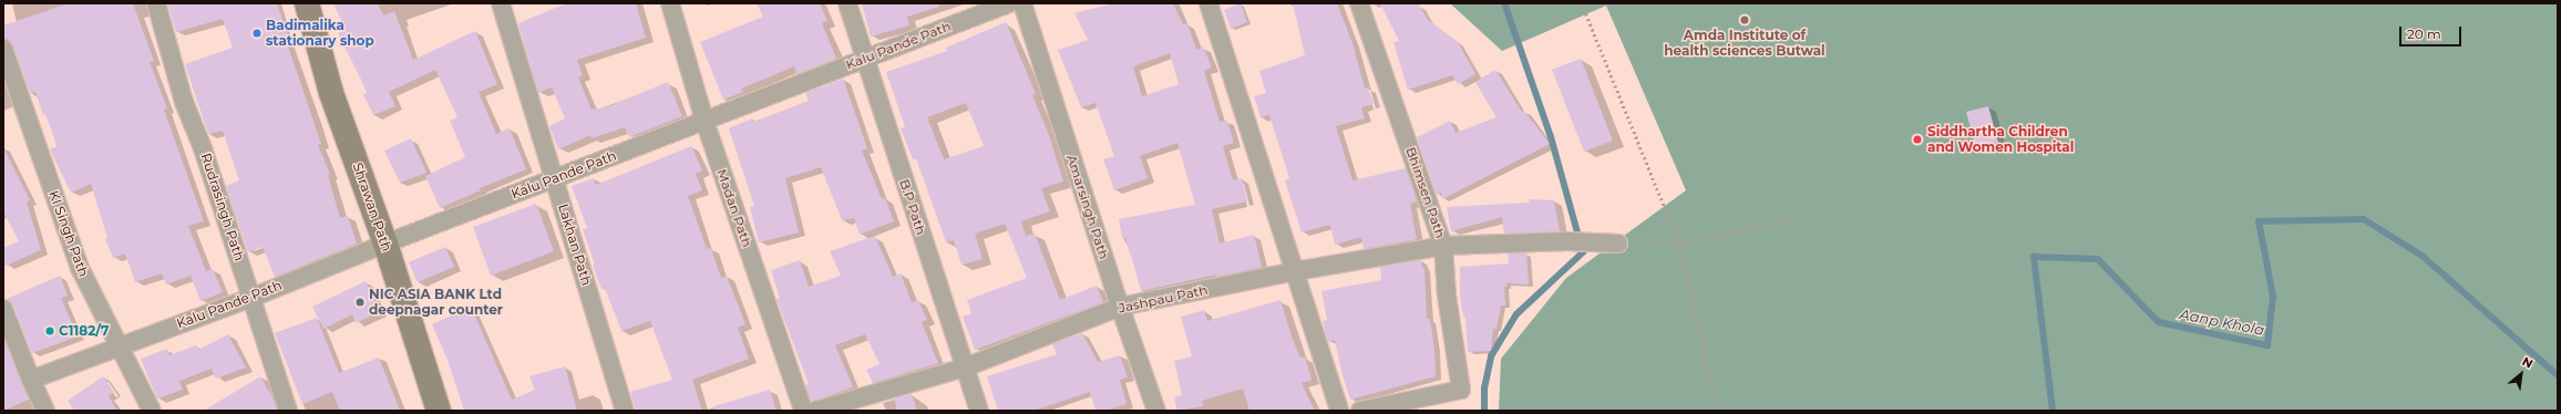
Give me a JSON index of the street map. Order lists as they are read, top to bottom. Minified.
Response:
{"streets":{"street":["Kalu Pande Path","Bhimsen Path","Rudrasingh Path","Shrawan Path","B.P Path","Amarsingh Path","Madan Path","KI Singh Path","Lakhan Path","Jashpau Path"]},"crossings":[["Kalu Pande Path","Rudrasingh Path"],["Kalu Pande Path","Shrawan Path"],["Kalu Pande Path","B.P Path"],["Kalu Pande Path","Madan Path"],["Kalu Pande Path","KI Singh Path"],["Kalu Pande Path","Lakhan Path"],["Bhimsen Path","Jashpau Path"],["B.P Path","Jashpau Path"],["Amarsingh Path","Jashpau Path"]],"water":["Aanp Khola"],"places":["Amda Institute of health sciences Butwal","Badimalika stationary shop","Siddhartha Children and Women Hospital","NIC ASIA BANK Ltd deepnagar counter","C1182/7"],"scale_bar":"20 m","north":"top right"}
